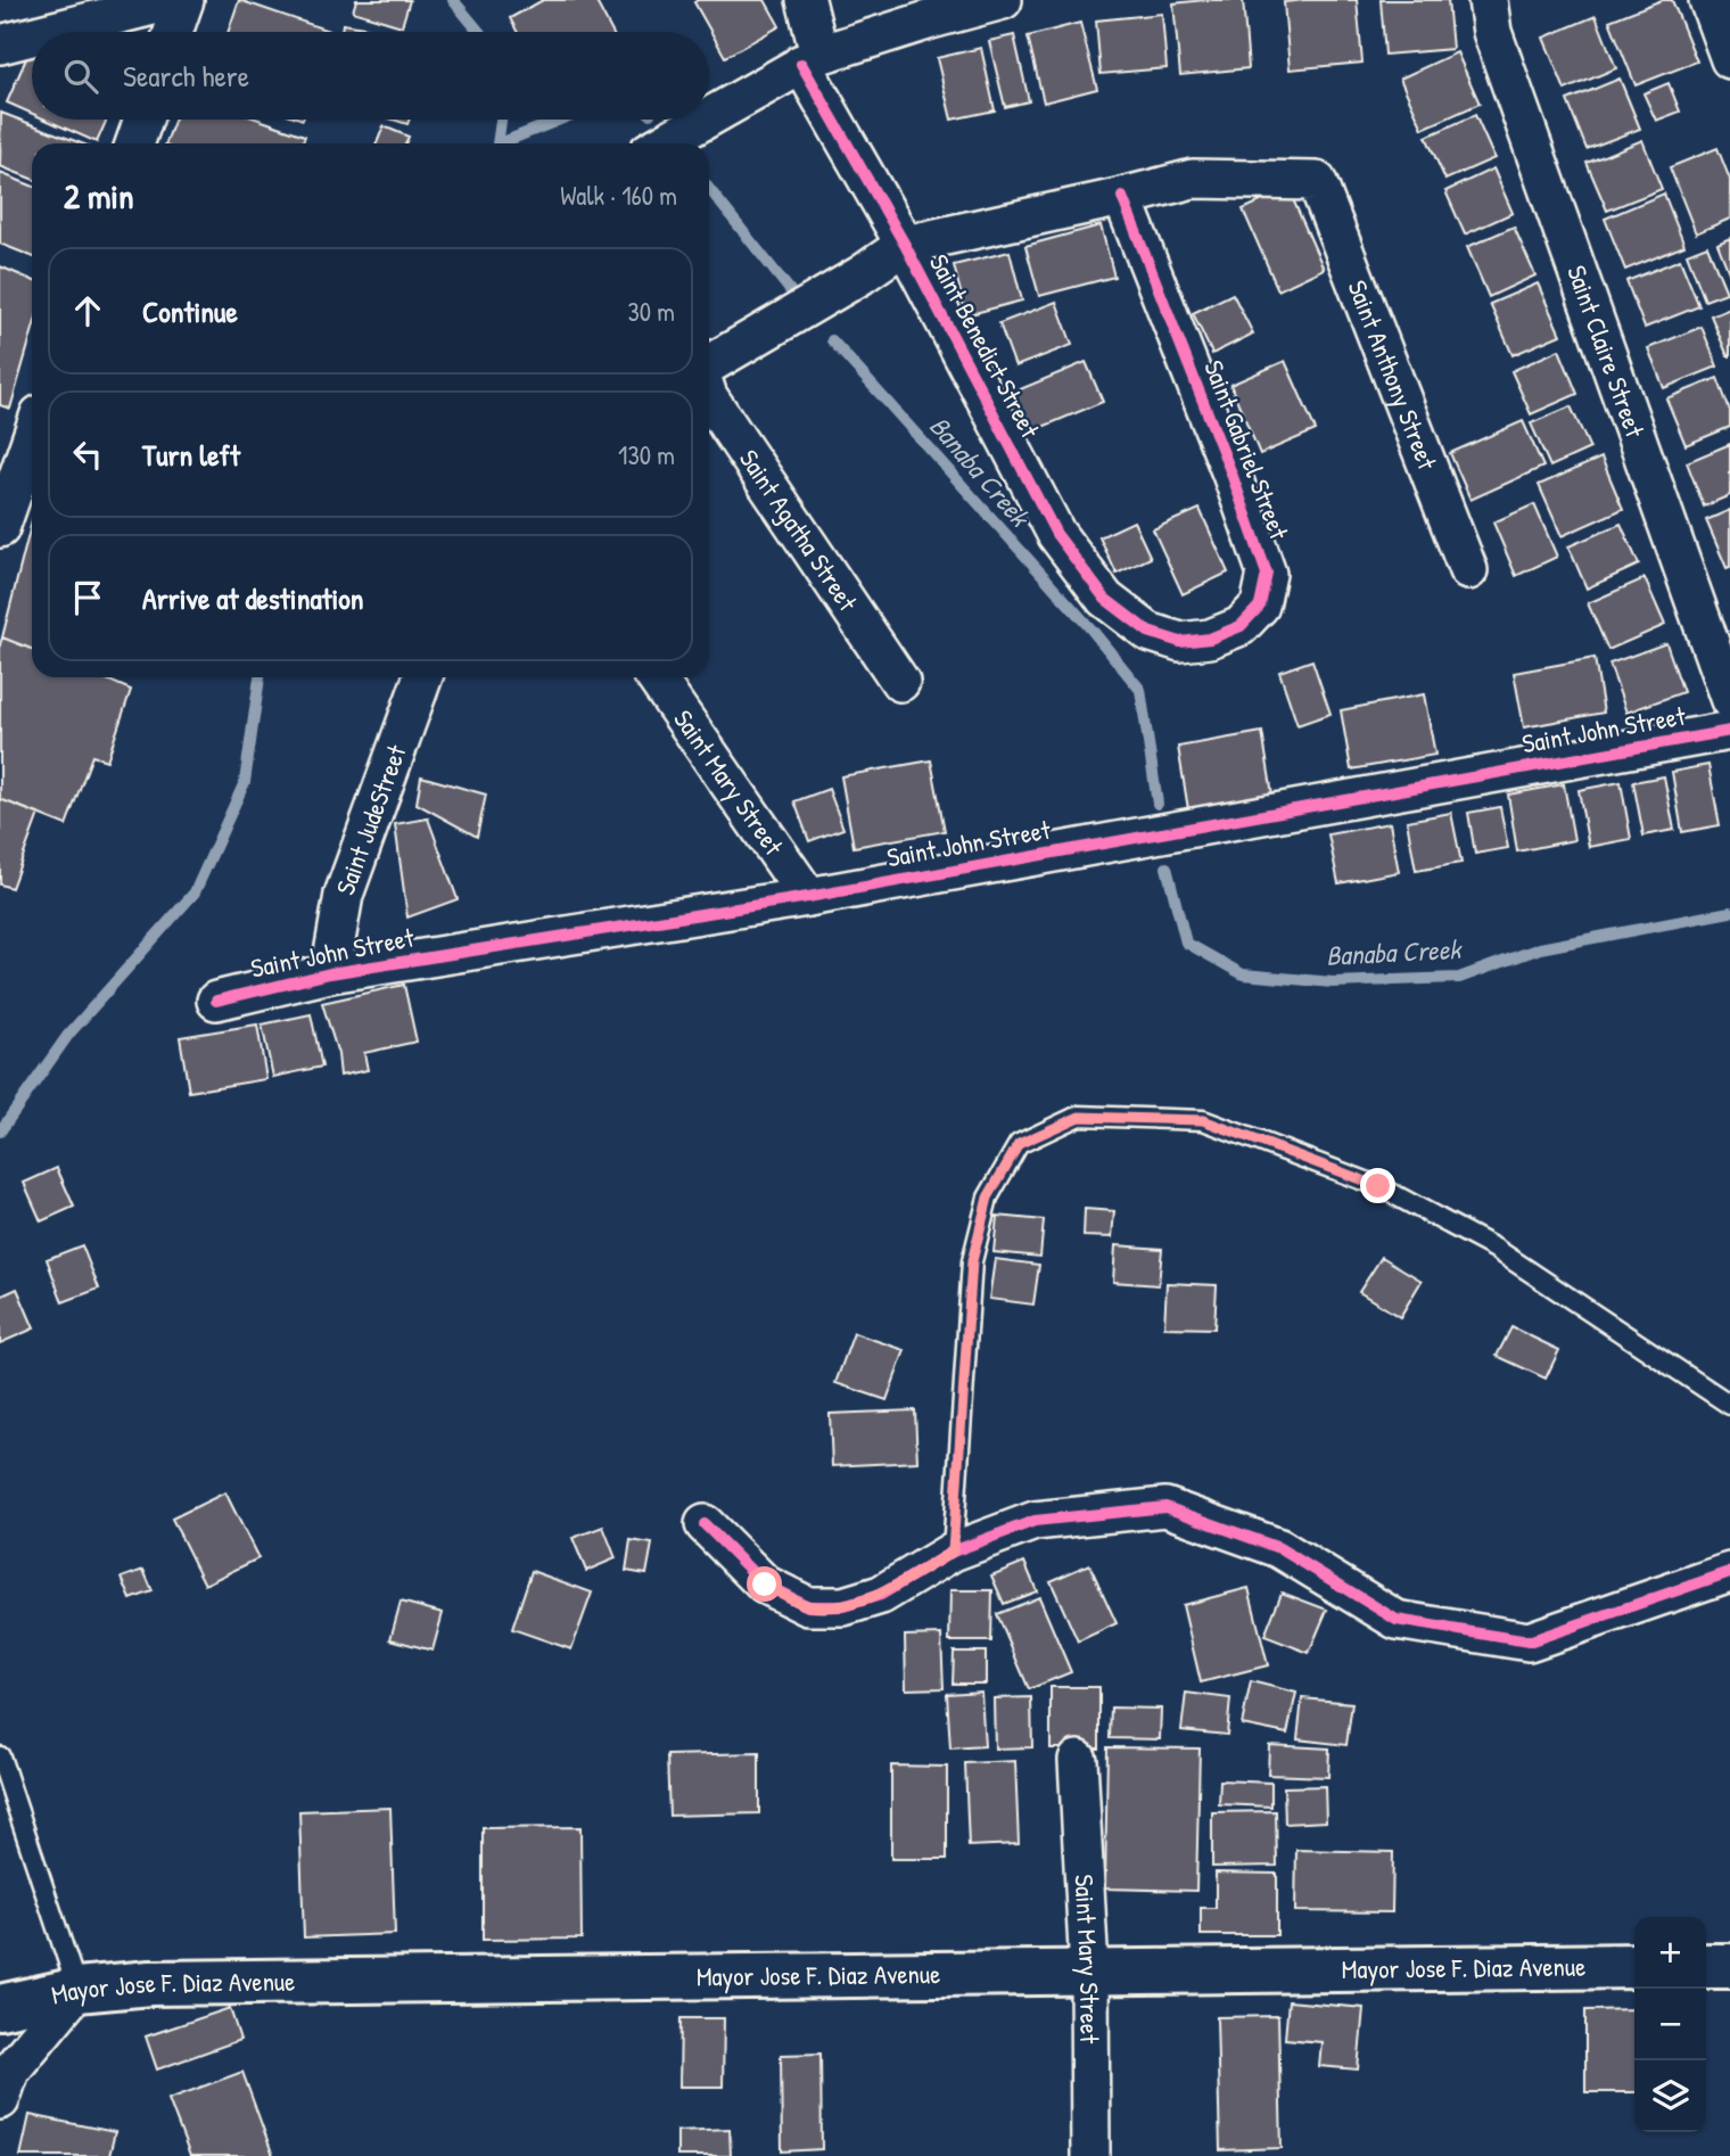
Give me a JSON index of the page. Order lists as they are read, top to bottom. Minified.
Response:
{"streets":{"main road":["Mayor Jose F. Diaz Avenue"],"street":["Saint Benedict Street","Saint Claire Street","Saint Anthony Street","Saint Gabriel Street","Saint Agatha Street","Saint John Street","Saint Mary Street","Saint JudeStreet"]},"crossings":[["Saint Benedict Street","Saint Gabriel Street"],["Saint Anthony Street","Saint Gabriel Street"],["Saint John Street","Saint Mary Street"],["Saint John Street","Saint JudeStreet"],["Saint Mary Street","Mayor Jose F. Diaz Avenue"]],"water":["Banaba Creek"],"page":{"search":"Search here","heading":["2 min","Walk · 160 m"],"list":[["Continue","30 m"],["Turn left","130 m"],"Arrive at destination"],"map_buttons":["+","−"]}}
